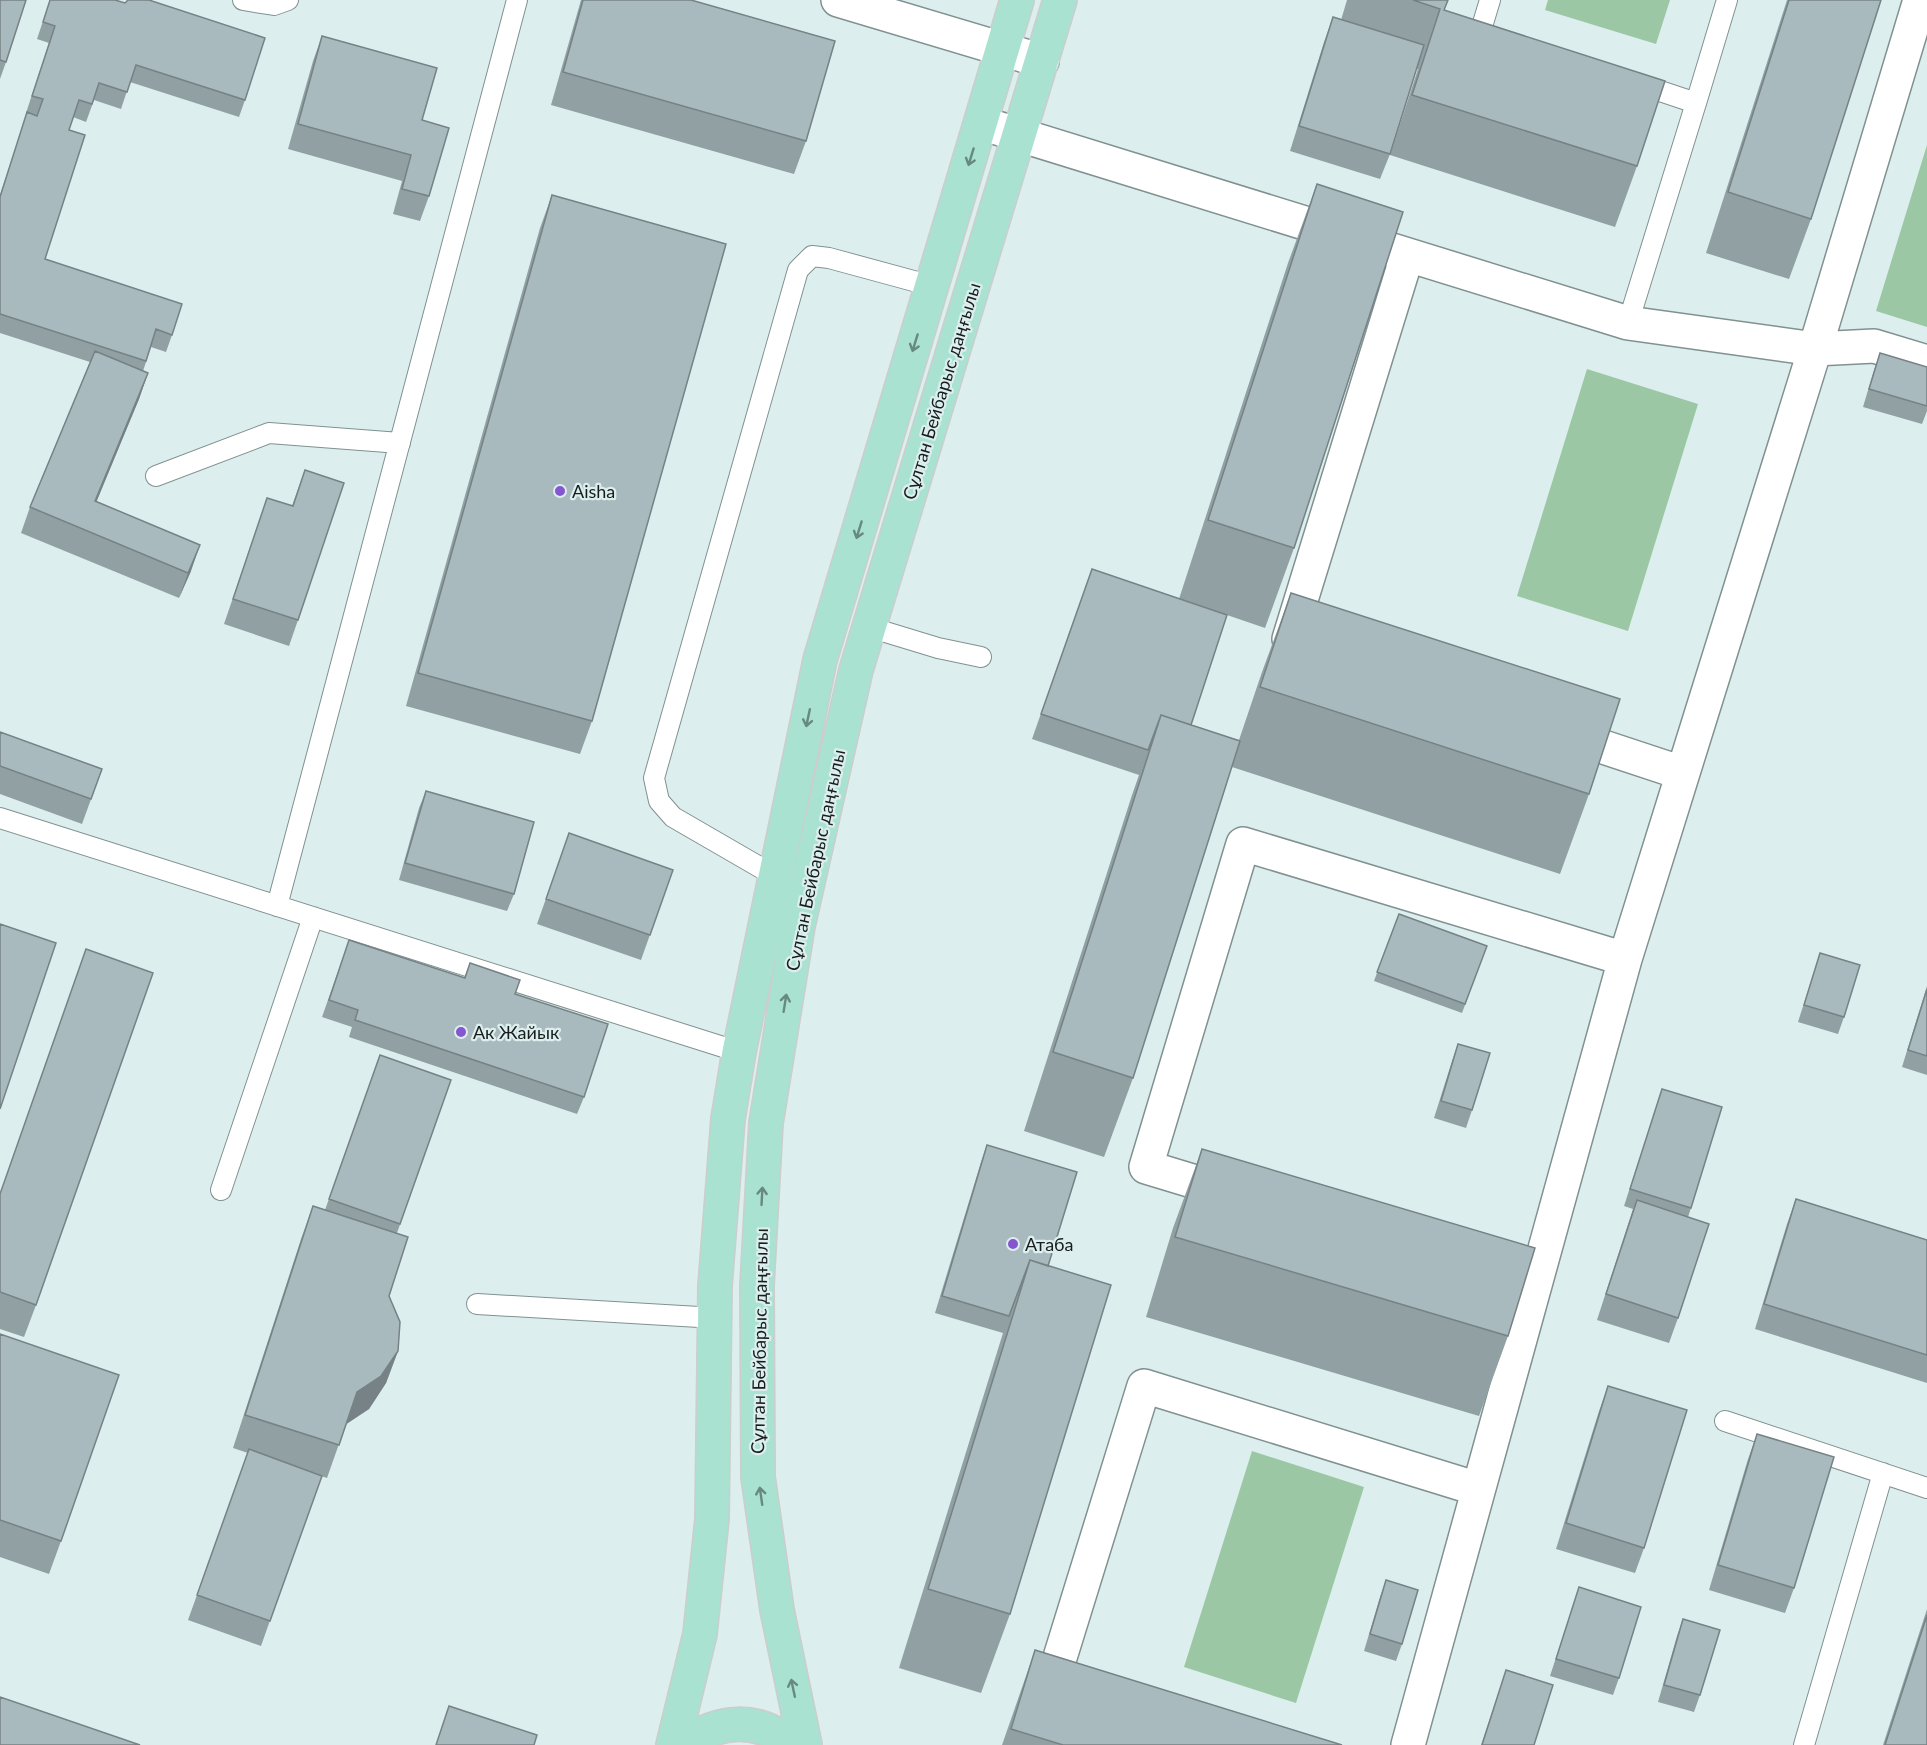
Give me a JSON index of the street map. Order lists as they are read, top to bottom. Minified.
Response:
{"streets":{"main road":["Сұлтан Бейбарыс даңғылы"]},"places":["Aisha","Ак Жайык","Атаба"]}
